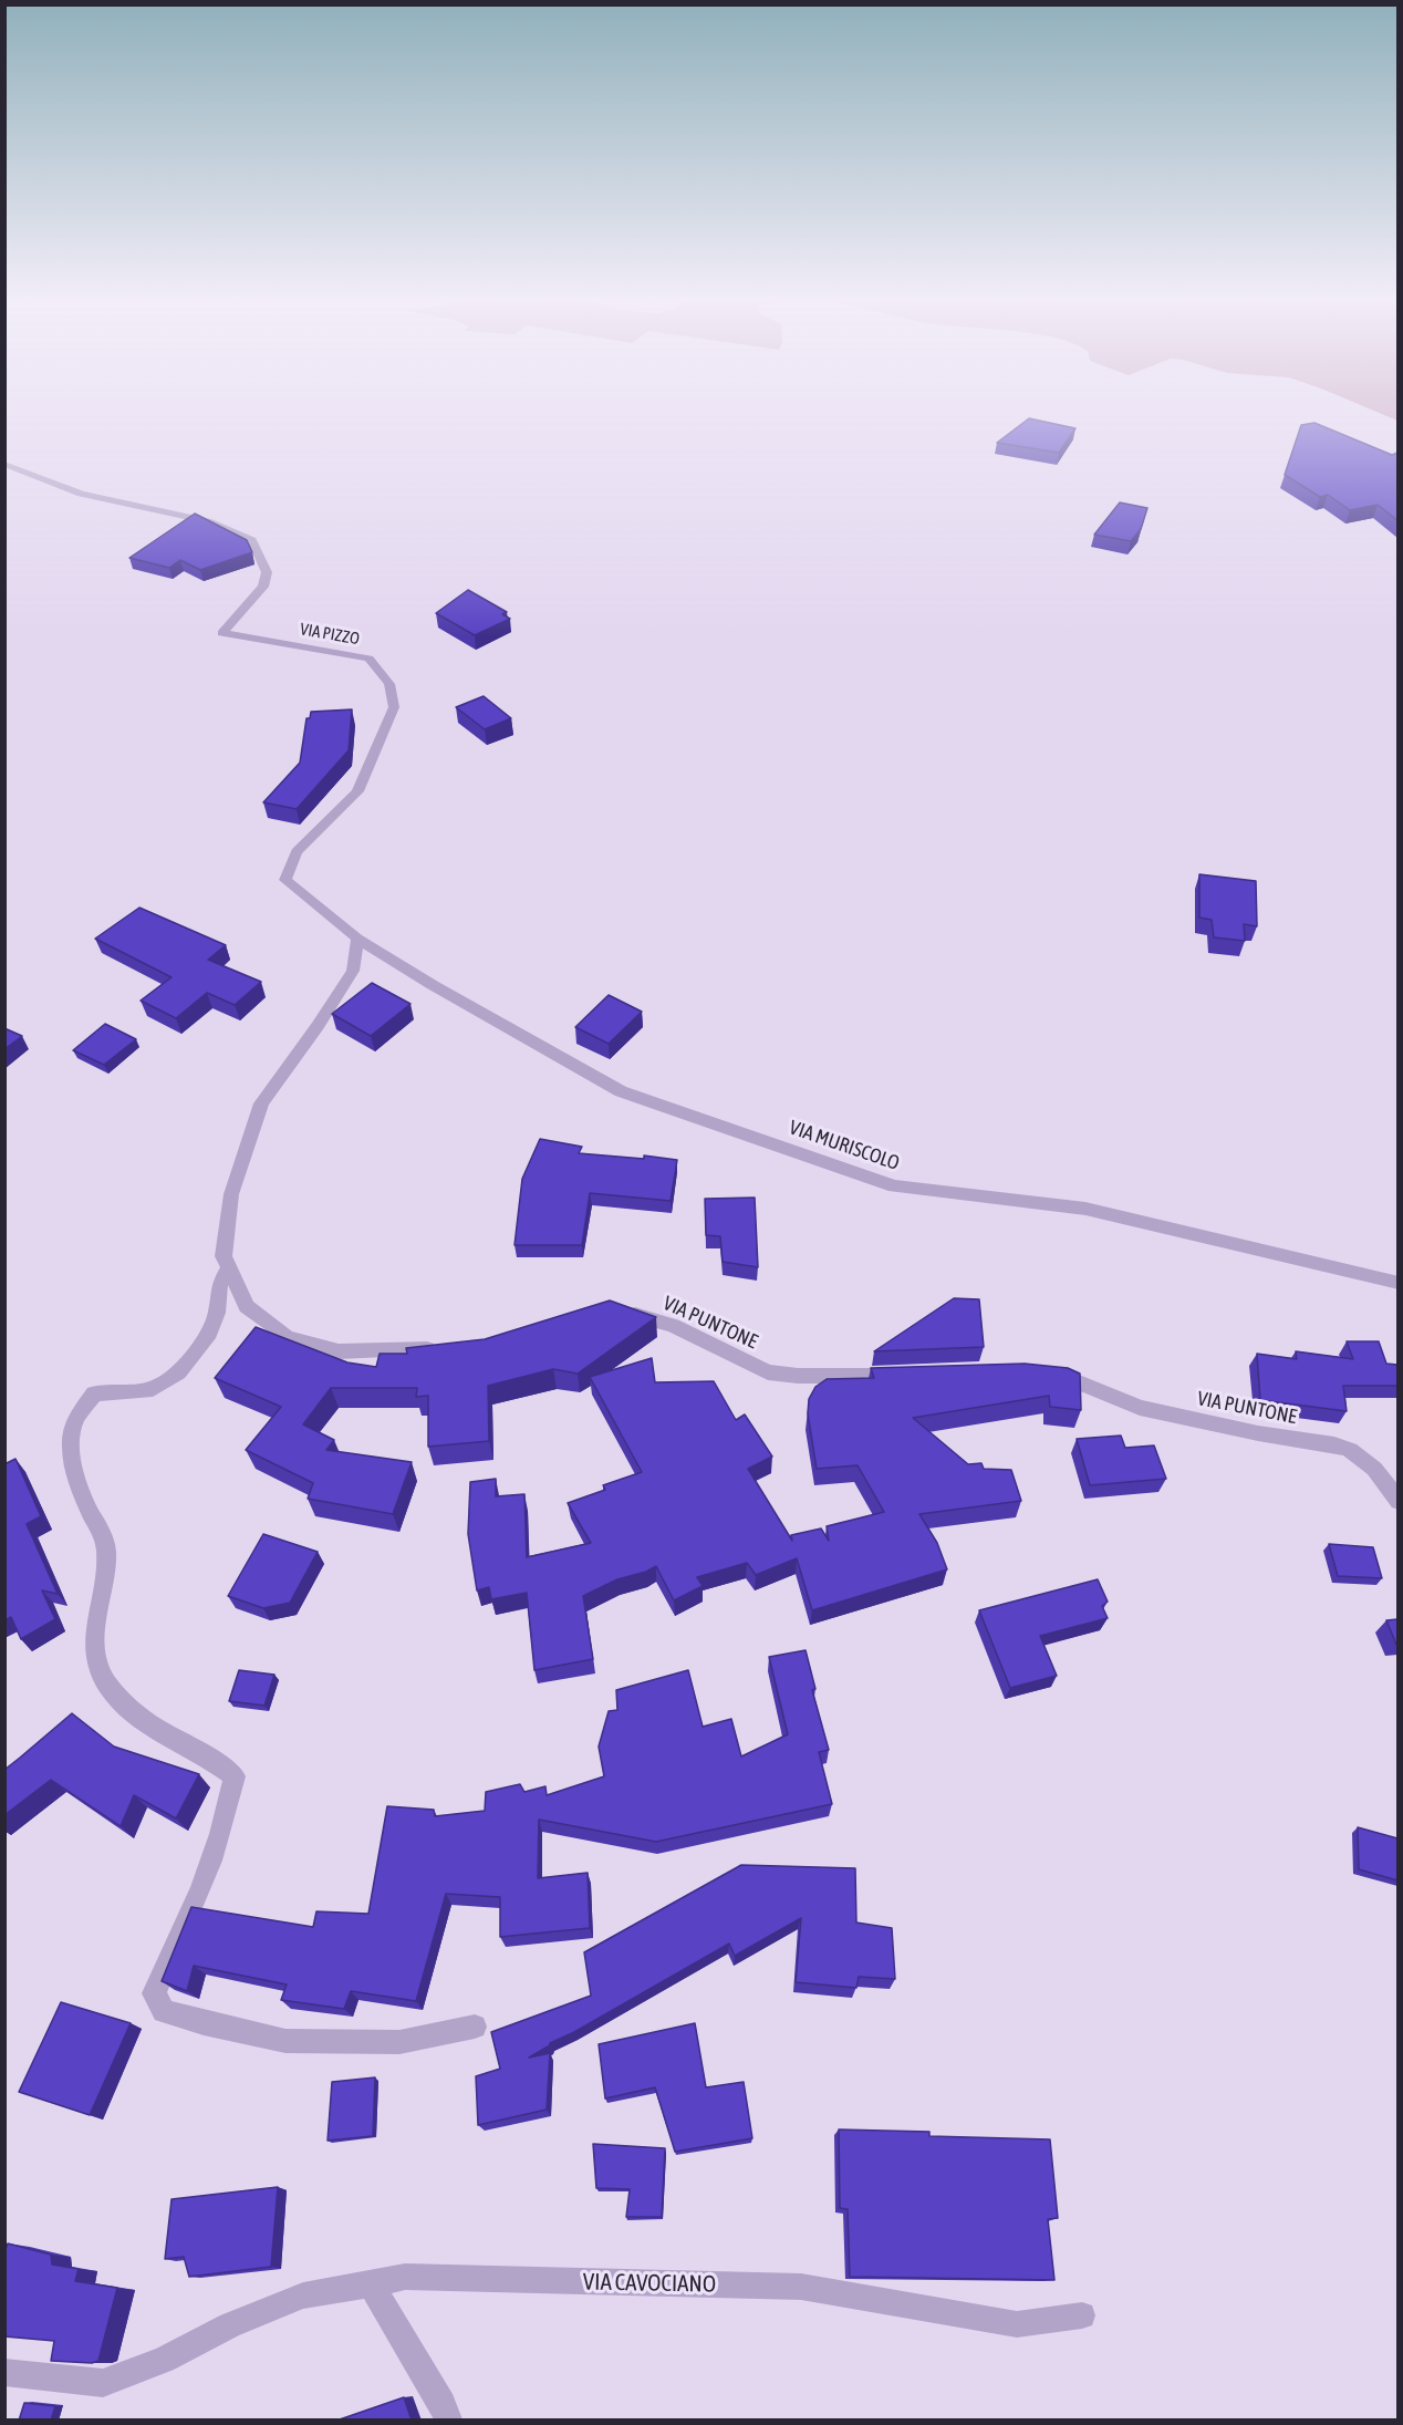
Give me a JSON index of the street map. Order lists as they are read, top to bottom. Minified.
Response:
{"streets":{"street":["VIA PIZZO","VIA MURISCOLO","VIA PUNTONE","VIA CAVOCIANO"]},"crossings":[["VIA PIZZO","VIA MURISCOLO"]]}
